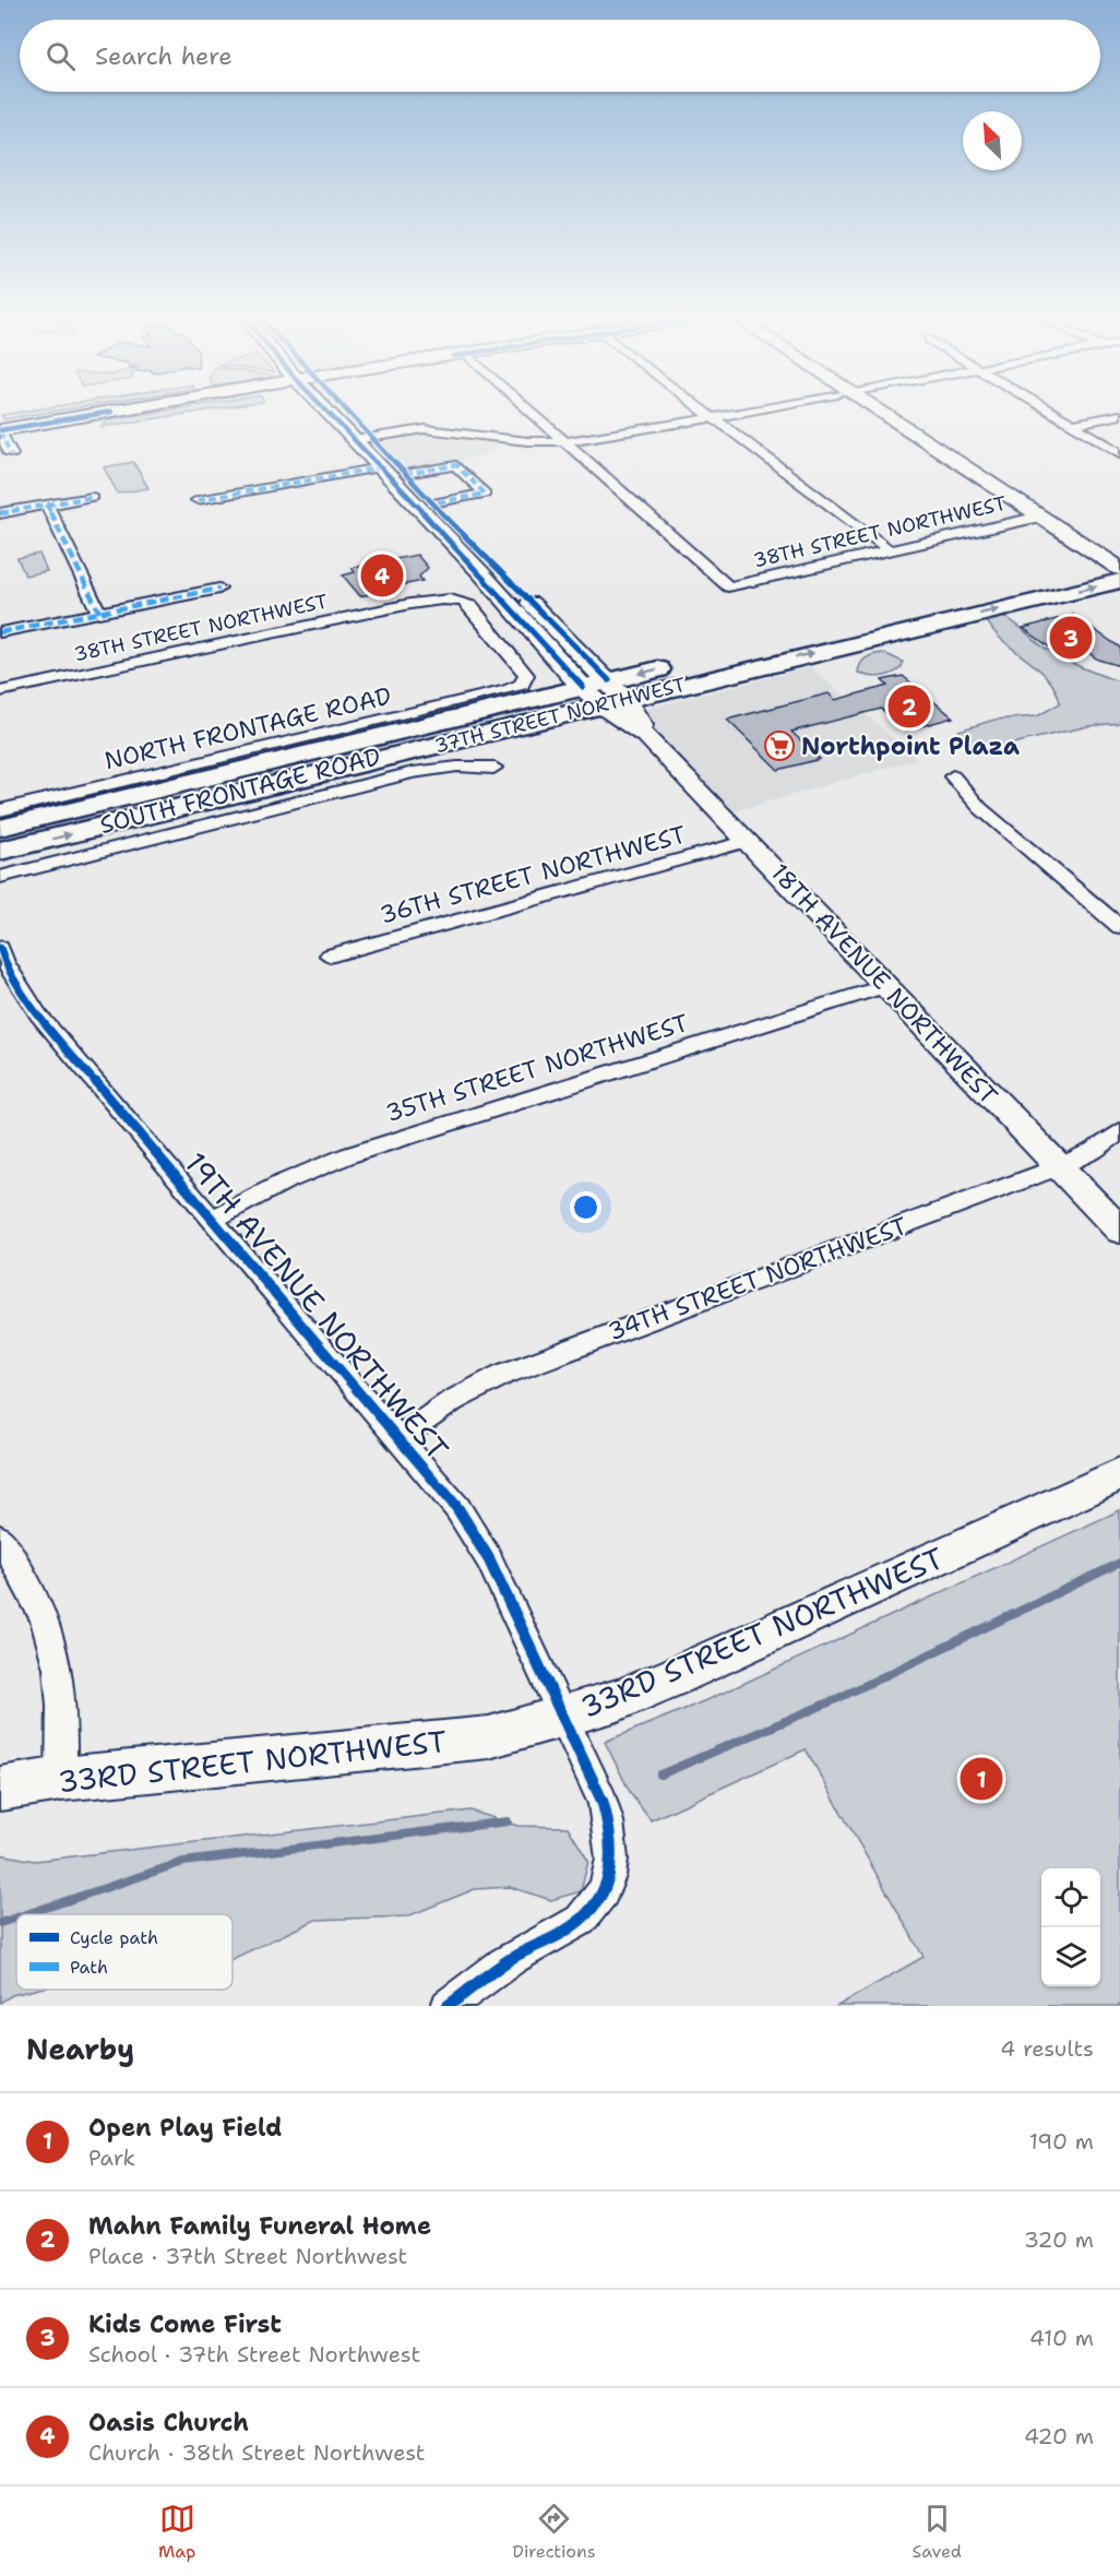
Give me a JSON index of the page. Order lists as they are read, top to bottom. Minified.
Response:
{"streets":{"main road":["37TH STREET NORTHWEST","18TH AVENUE NORTHWEST","33RD STREET NORTHWEST"],"street":["38TH STREET NORTHWEST","NORTH FRONTAGE ROAD","SOUTH FRONTAGE ROAD","36TH STREET NORTHWEST","35TH STREET NORTHWEST","34TH STREET NORTHWEST","19TH AVENUE NORTHWEST"]},"crossings":[["38TH STREET NORTHWEST","NORTH FRONTAGE ROAD"],["37TH STREET NORTHWEST","18TH AVENUE NORTHWEST"],["36TH STREET NORTHWEST","18TH AVENUE NORTHWEST"],["18TH AVENUE NORTHWEST","35TH STREET NORTHWEST"],["18TH AVENUE NORTHWEST","34TH STREET NORTHWEST"],["35TH STREET NORTHWEST","19TH AVENUE NORTHWEST"],["34TH STREET NORTHWEST","19TH AVENUE NORTHWEST"],["19TH AVENUE NORTHWEST","33RD STREET NORTHWEST"]],"places":{"supermarket":["Northpoint Plaza"]},"legend":["Cycle path","Path"],"north":"top left","page":{"search":"Search here","pins":["4","3","2","1"],"heading":["Nearby","4 results"],"list":[{"mark":"1","name":"Open Play Field","note":"Park","value":"190 m"},{"mark":"2","name":"Mahn Family Funeral Home","note":"Place · 37th Street Northwest","value":"320 m"},{"mark":"3","name":"Kids Come First","note":"School · 37th Street Northwest","value":"410 m"},{"mark":"4","name":"Oasis Church","note":"Church · 38th Street Northwest","value":"420 m"}],"nav":["Map","Directions","Saved"]}}
